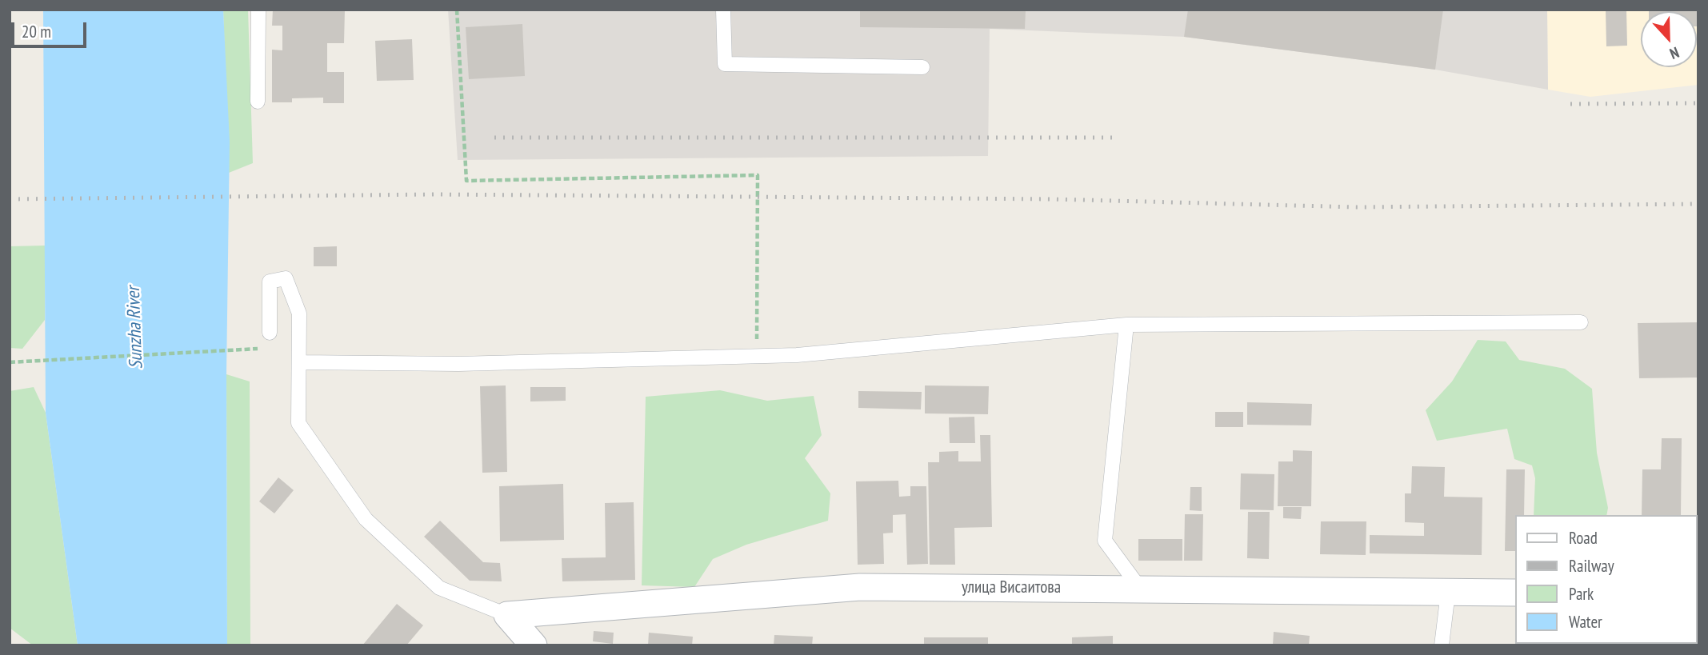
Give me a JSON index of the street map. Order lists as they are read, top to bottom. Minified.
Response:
{"streets":{"street":["улица Висаитова"]},"water":["Sunzha River"],"legend":["Road","Railway","Park","Water"],"scale_bar":"20 m","north":"bottom"}
